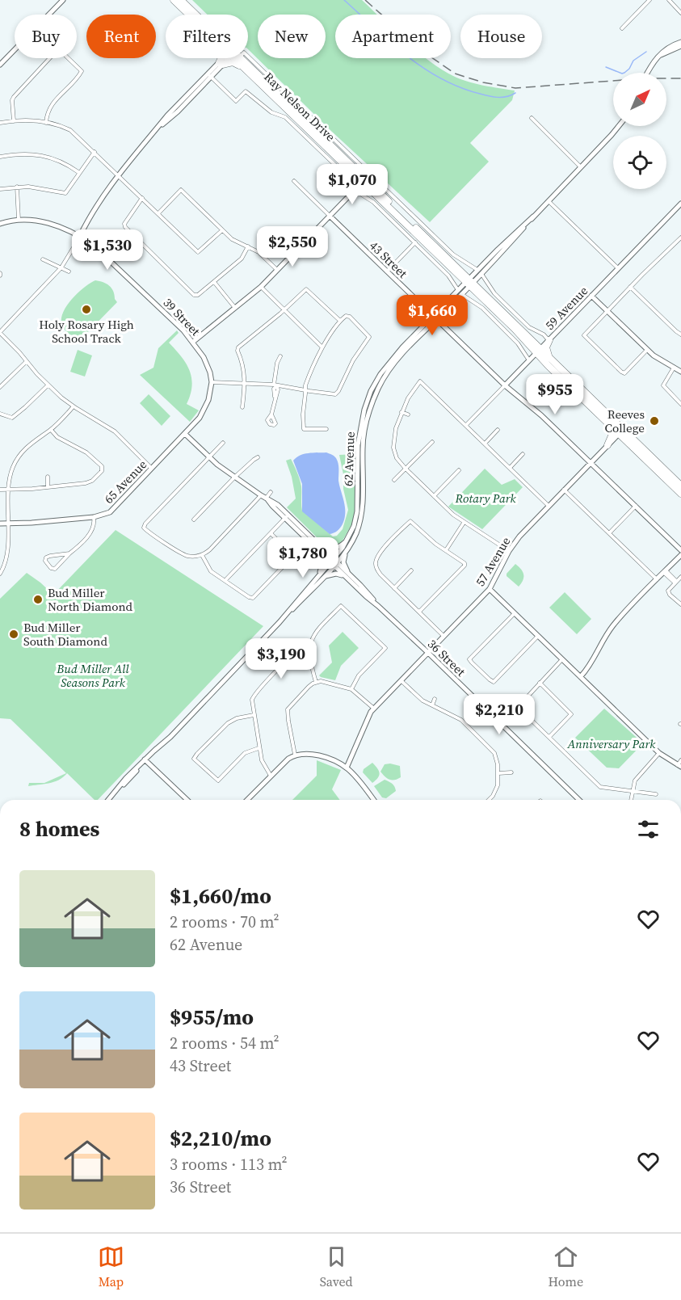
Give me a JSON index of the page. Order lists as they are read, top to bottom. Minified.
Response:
{"streets":{"highway":["Ray Nelson Drive"],"street":["43 Street","59 Avenue","39 Street","62 Avenue","65 Avenue","57 Avenue","36 Street"]},"crossings":[["Ray Nelson Drive","59 Avenue"],["Ray Nelson Drive","62 Avenue"],["Ray Nelson Drive","57 Avenue"],["43 Street","59 Avenue"],["43 Street","62 Avenue"],["43 Street","57 Avenue"],["39 Street","65 Avenue"],["62 Avenue","36 Street"],["65 Avenue","36 Street"],["57 Avenue","36 Street"]],"parks":["Rotary Park","Bud Miller All Seasons Park","Anniversary Park"],"places":["Holy Rosary High School Track","Reeves College","Bud Miller North Diamond","Bud Miller South Diamond"],"north":"top right","page":{"chip":["Buy","Rent","Filters","New","Apartment","House"],"price":["$1,070","$2,550","$1,530","$1,660","$955","$1,780","$3,190","$2,210"],"heading":"8 homes","list":[{"name":"$1,660/mo","note":"2 rooms · 70 m² · 62 Avenue"},{"name":"$955/mo","note":"2 rooms · 54 m² · 43 Street"},{"name":"$2,210/mo","note":"3 rooms · 113 m² · 36 Street"}],"tabs":["Map","Saved","Home"]}}
